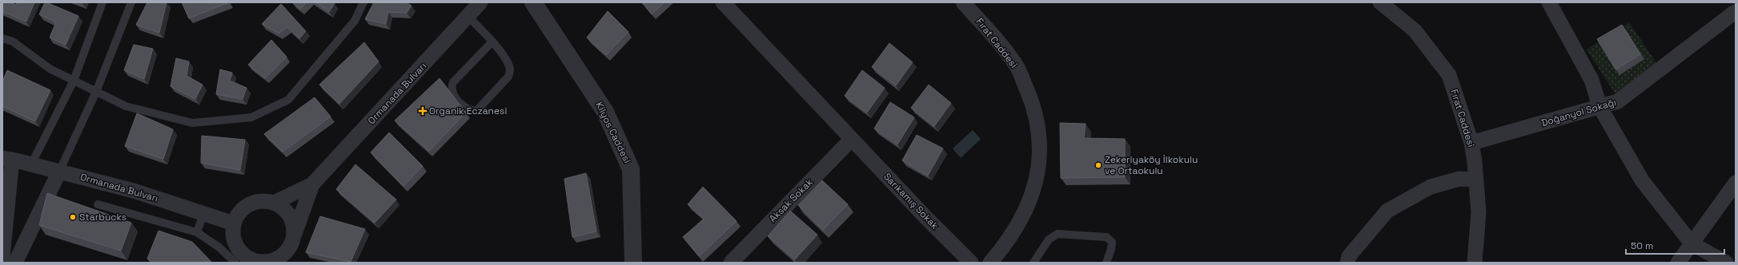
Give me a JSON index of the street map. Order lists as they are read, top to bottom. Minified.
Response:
{"streets":{"street":["Fırat Caddesi","Ormanada Bulvarı","Doğanyol Sokağı","Kilyos Caddesi","Aksak Sokak","Sarıkamış Sokak"]},"crossings":[["Fırat Caddesi","Doğanyol Sokağı"],["Aksak Sokak","Sarıkamış Sokak"]],"places":{"health":["Organik Eczanesi"],"other":["Zekeriyaköy İlkokulu ve Ortaokulu","Starbucks"]},"scale_bar":"50 m"}
